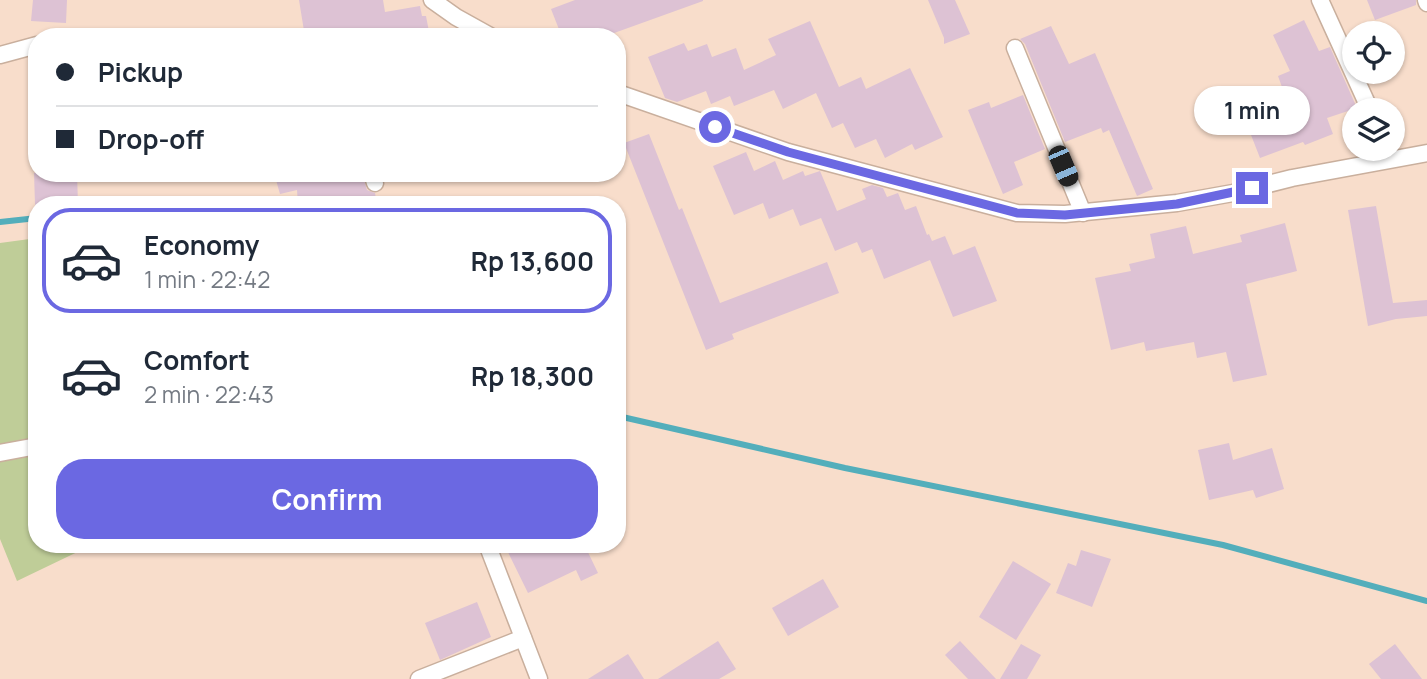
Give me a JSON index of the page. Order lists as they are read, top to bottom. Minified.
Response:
{"page":{"banner":["Pickup","Drop-off"],"bubble":"1 min","list":[{"name":"Economy","note":"1 min · 22:42","value":"Rp 13,600"},{"name":"Comfort","note":"2 min · 22:43","value":"Rp 18,300"}],"buttons":"Confirm"}}
